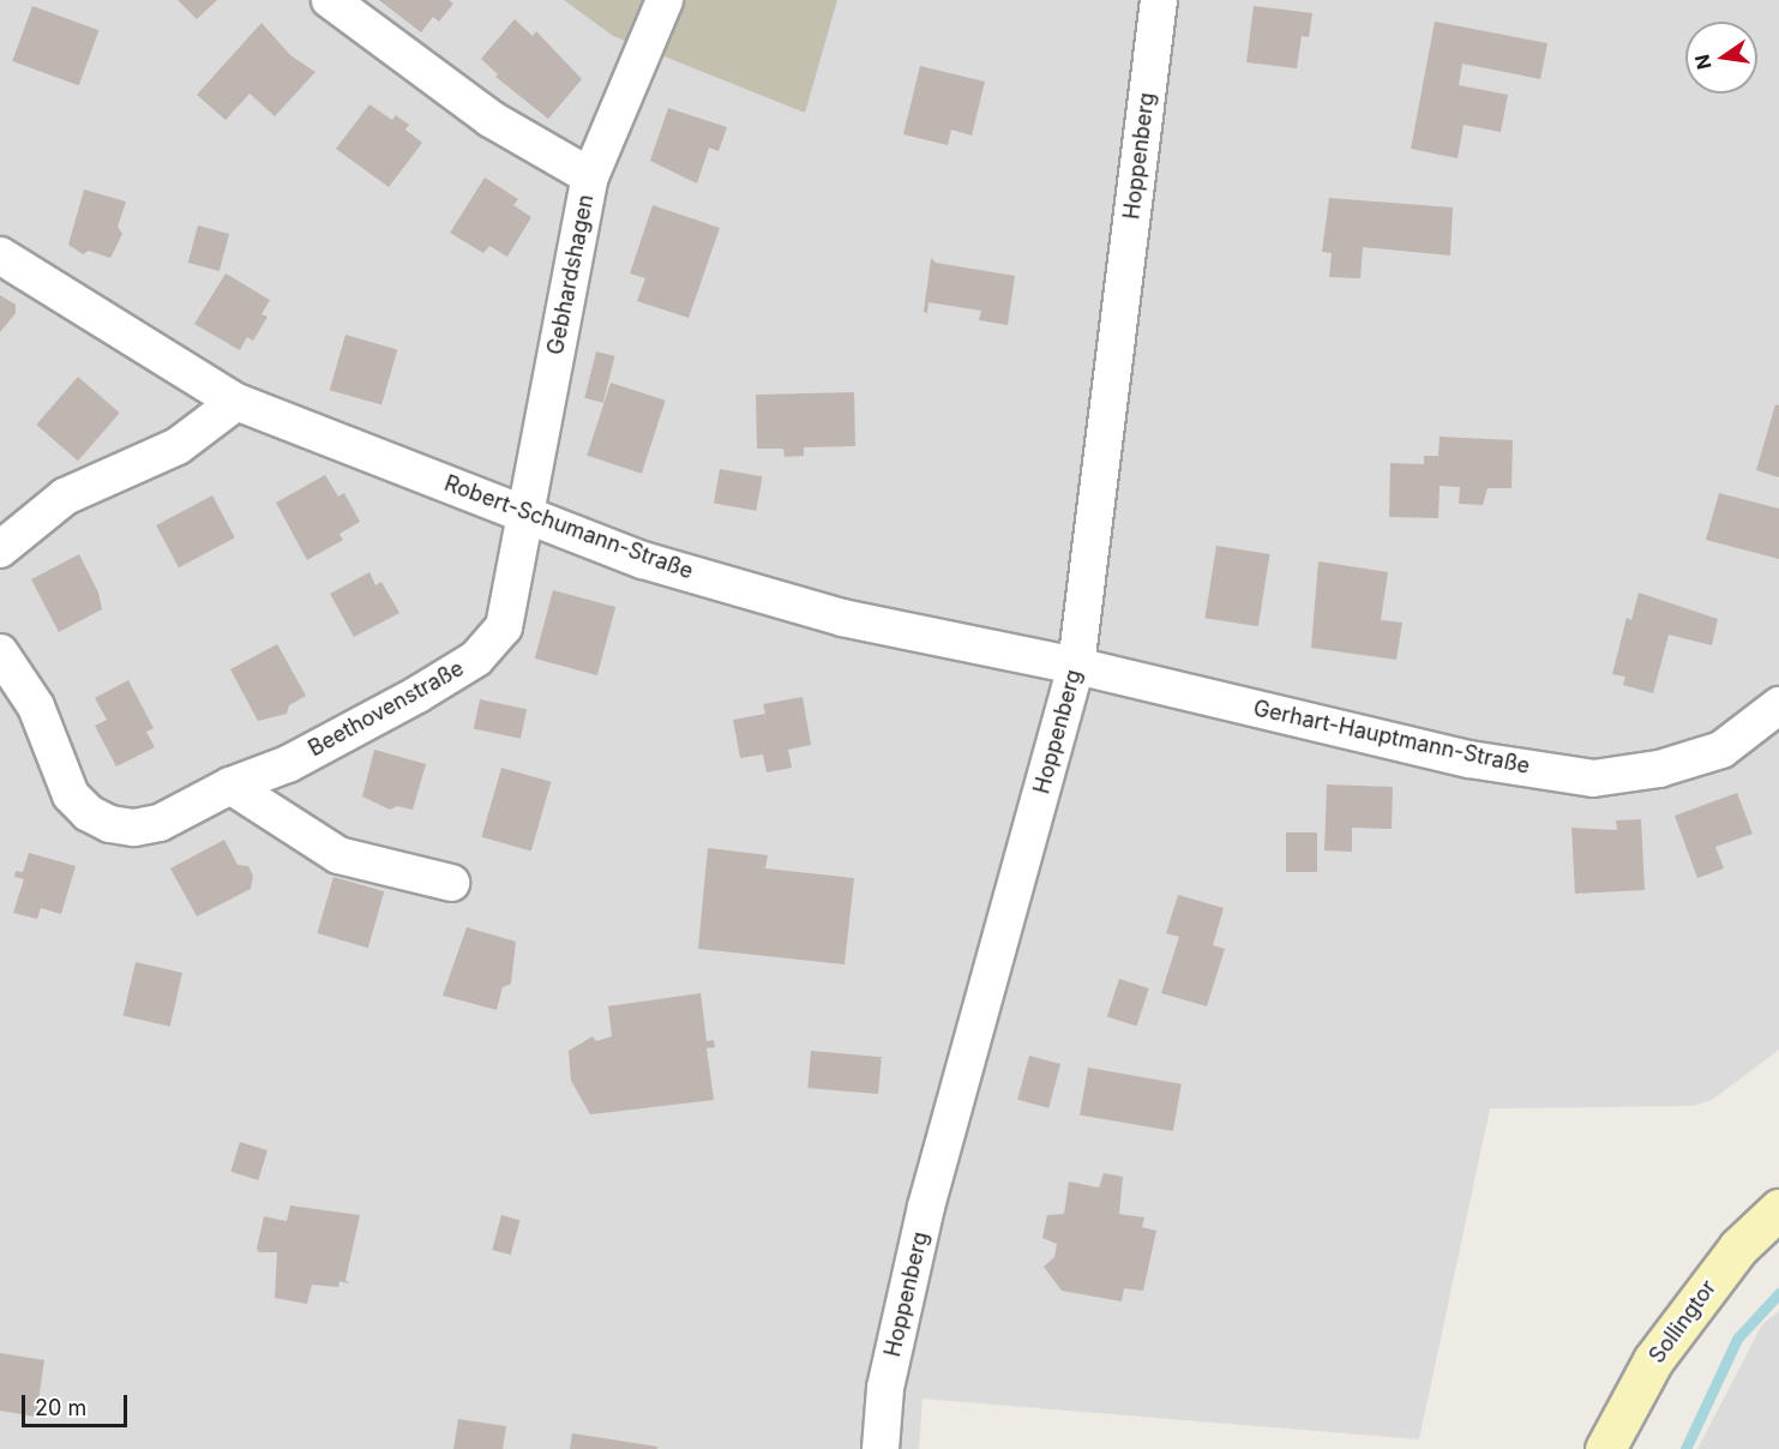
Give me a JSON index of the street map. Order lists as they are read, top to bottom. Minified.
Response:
{"streets":{"main road":["Sollingtor"],"street":["Hoppenberg","Gebhardshagen","Robert-Schumann-Straße","Beethovenstraße","Gerhart-Hauptmann-Straße"]},"crossings":[["Hoppenberg","Robert-Schumann-Straße"],["Hoppenberg","Gerhart-Hauptmann-Straße"],["Gebhardshagen","Robert-Schumann-Straße"],["Gebhardshagen","Beethovenstraße"],["Robert-Schumann-Straße","Beethovenstraße"],["Robert-Schumann-Straße","Gerhart-Hauptmann-Straße"]],"scale_bar":"20 m","north":"left"}
